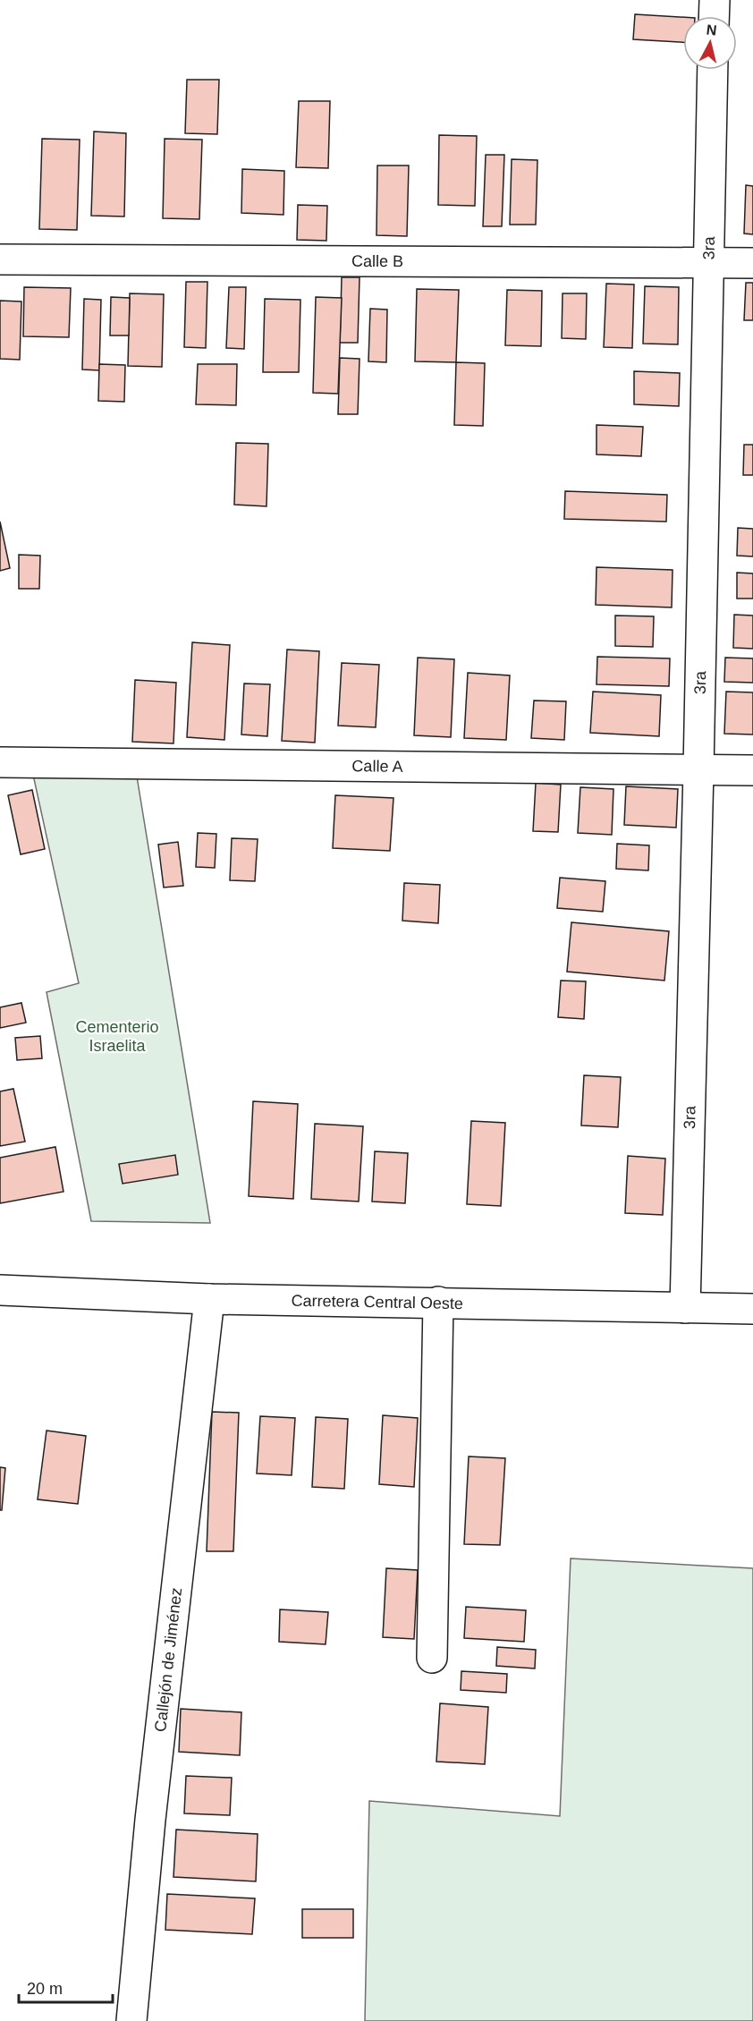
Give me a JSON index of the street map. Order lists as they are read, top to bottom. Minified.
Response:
{"streets":{"street":["3ra","Calle B","Calle A","Carretera Central Oeste","Callejón de Jiménez"]},"crossings":[["3ra","Calle B"],["3ra","Calle A"],["3ra","Carretera Central Oeste"],["Carretera Central Oeste","Callejón de Jiménez"]],"parks":["Cementerio Israelita"],"scale_bar":"20 m","north":"top"}
